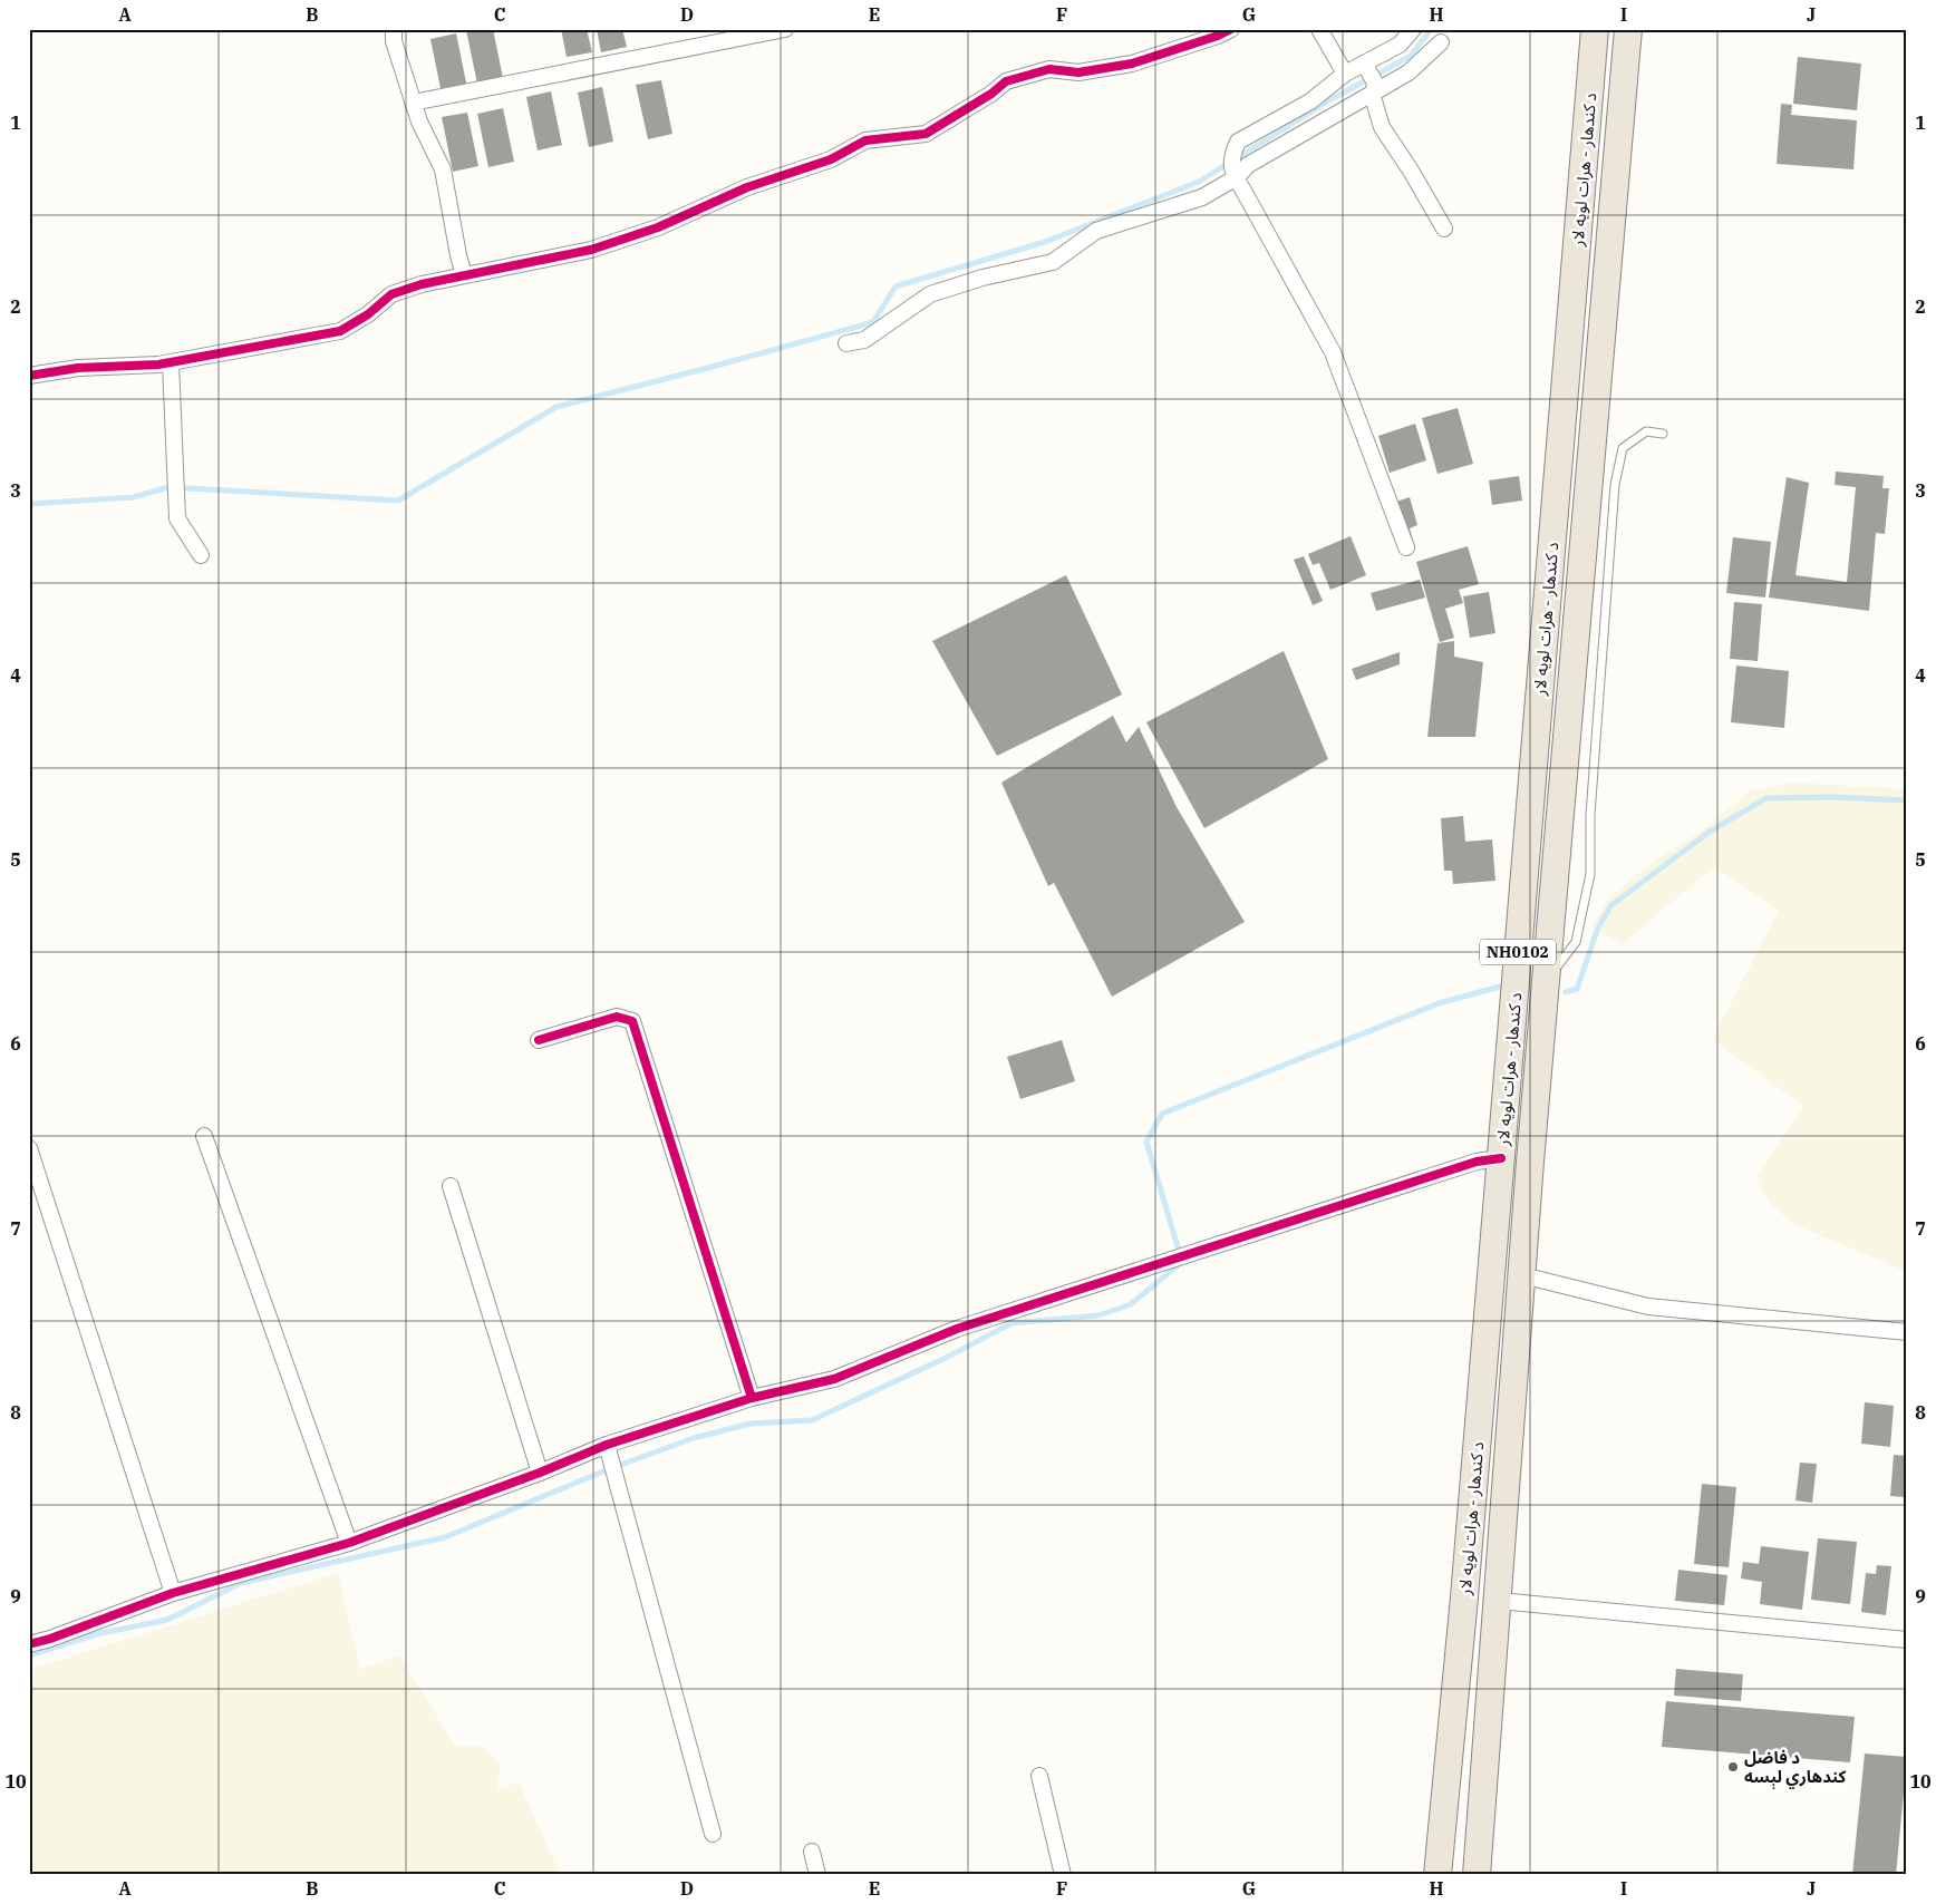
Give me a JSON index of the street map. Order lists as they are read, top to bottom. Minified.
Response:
{"streets":{"highway":["د کندهار - هرات لويه لار","NH0102"]},"places":["د فاضل کندهاري لېسه"],"grid":{"columns":["A","B","C","D","E","F","G","H","I","J"],"rows":["1","2","3","4","5","6","7","8","9","10"]}}
